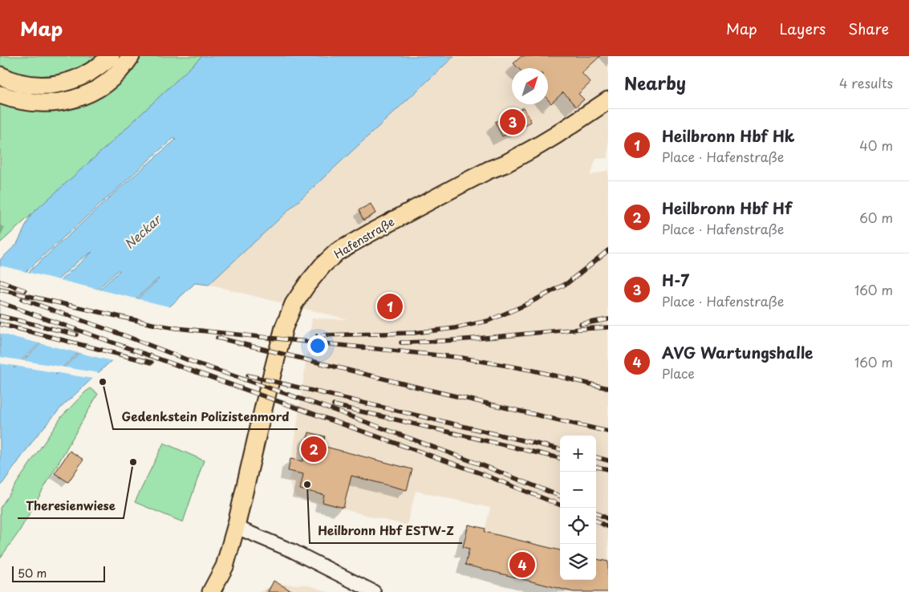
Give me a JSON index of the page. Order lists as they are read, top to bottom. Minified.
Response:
{"streets":{"main road":["Hafenstraße"]},"water":["Neckar"],"places":["Gedenkstein Polizistenmord","Theresienwiese","Heilbronn Hbf ESTW-Z"],"scale_bar":"50 m","north":"top right","page":{"header":"Map","nav":["Map","Layers","Share"],"heading":["Nearby","4 results"],"pins":["3","1","2","4"],"list":[{"mark":"1","name":"Heilbronn Hbf Hk","note":"Place · Hafenstraße","value":"40 m"},{"mark":"2","name":"Heilbronn Hbf Hf","note":"Place · Hafenstraße","value":"60 m"},{"mark":"3","name":"H-7","note":"Place · Hafenstraße","value":"160 m"},{"mark":"4","name":"AVG Wartungshalle","note":"Place","value":"160 m"}],"map_buttons":["+","−"],"scale":"50 m"}}
